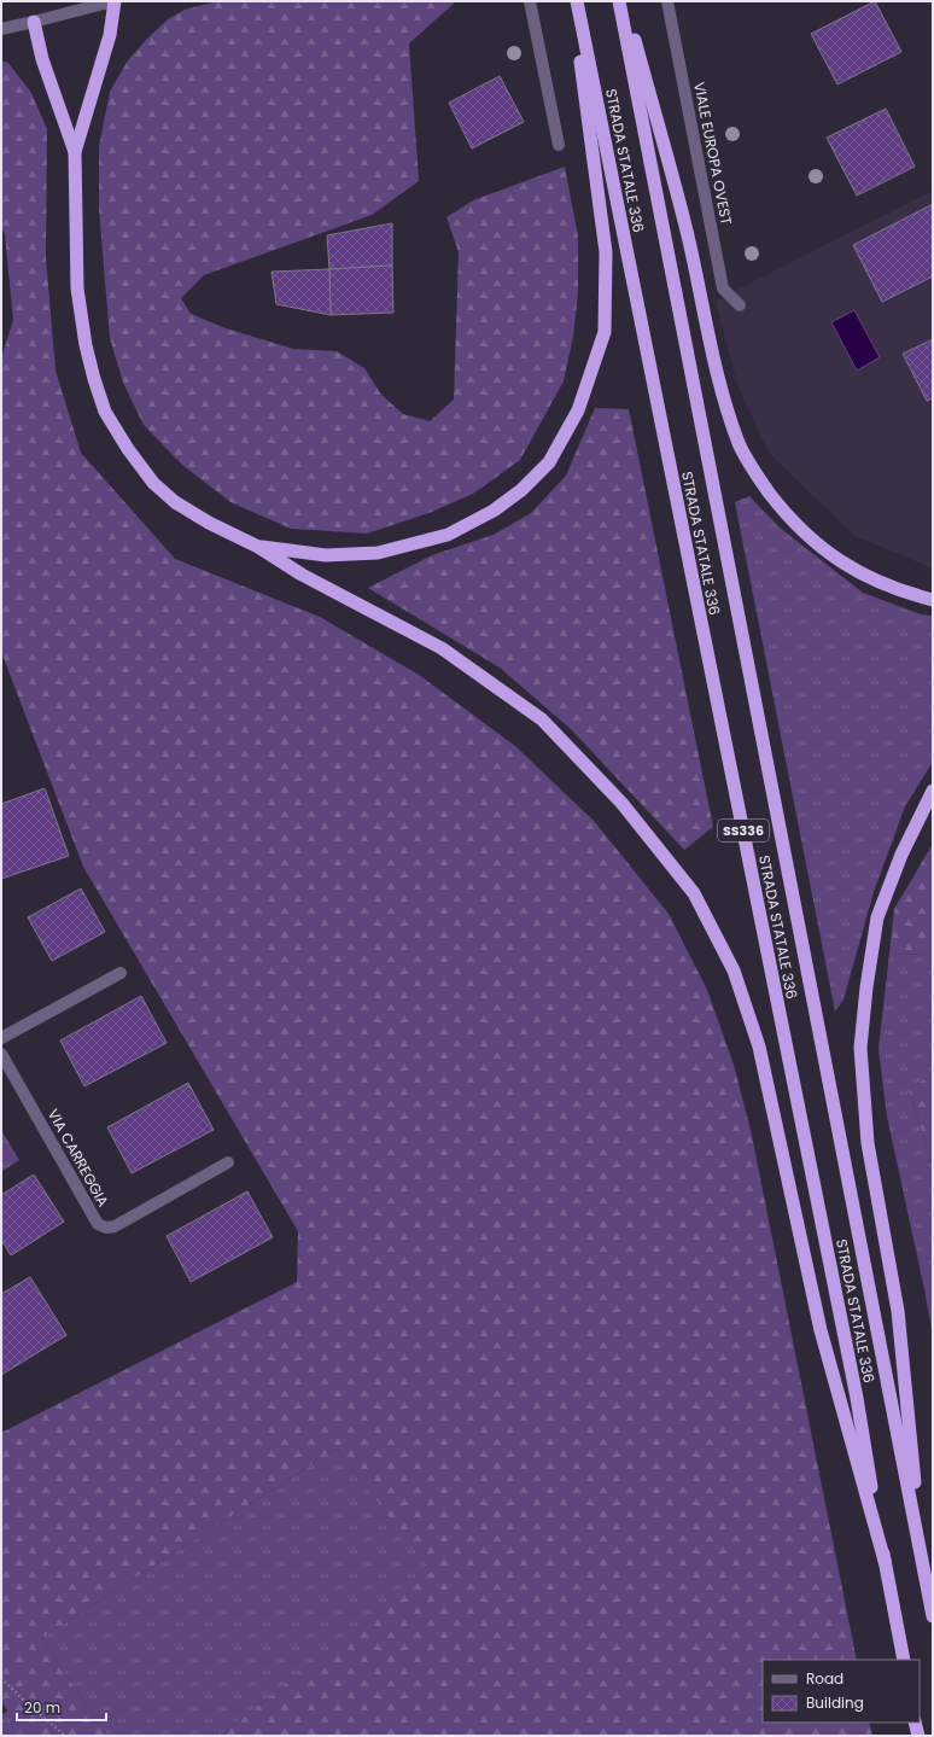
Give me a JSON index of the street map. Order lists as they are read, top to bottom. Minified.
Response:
{"streets":{"highway":["STRADA STATALE 336","SS336"],"street":["VIALE EUROPA OVEST","VIA CARREGGIA"]},"legend":["Road","Building"],"scale_bar":"20 m"}
